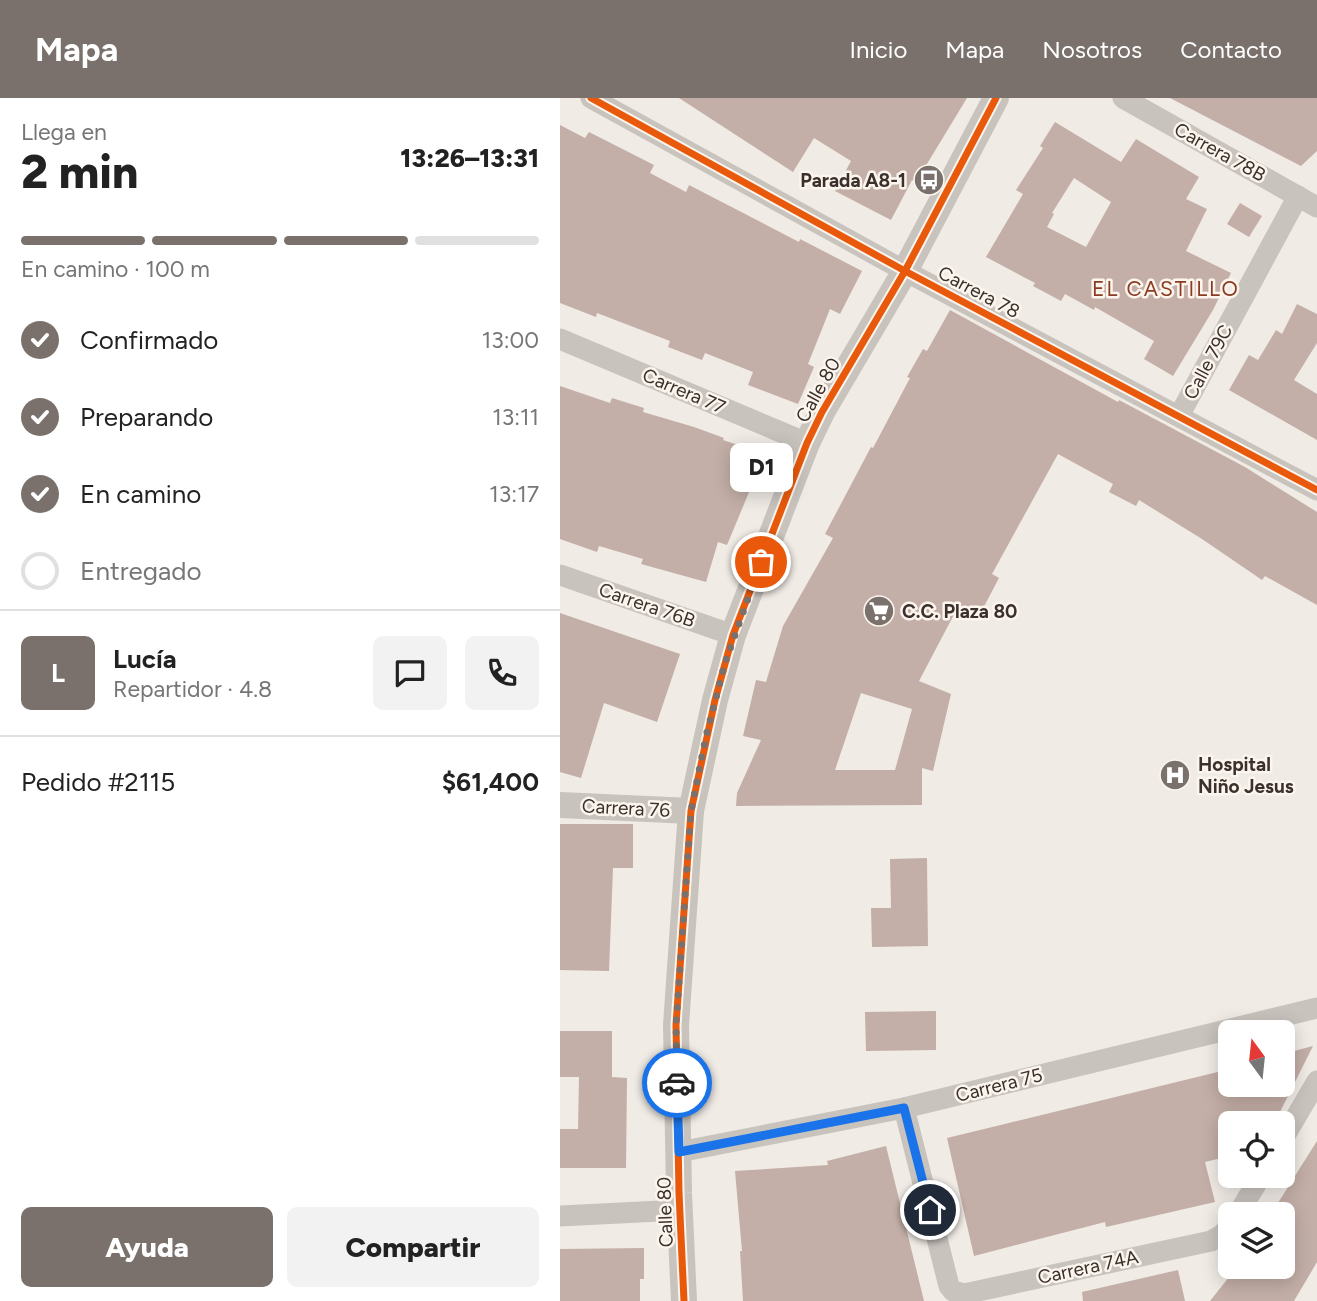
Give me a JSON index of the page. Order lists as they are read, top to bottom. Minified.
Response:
{"streets":{"street":["Carrera 78B","Carrera 78","Calle 79C","Calle 80","Carrera 77","Carrera 76B","Carrera 76","Carrera 75","Carrera 74A"]},"crossings":[["Carrera 78B","Calle 79C"],["Carrera 78","Calle 79C"],["Carrera 78","Calle 80"],["Calle 80","Carrera 77"],["Calle 80","Carrera 76B"],["Calle 80","Carrera 76"],["Calle 80","Carrera 75"],["Carrera 75","Carrera 74A"]],"districts":["EL CASTILLO"],"places":{"bus stop":["Parada A8-1"],"other":["D1"],"supermarket":["C.C. Plaza 80"],"hospital":["Hospital Niño Jesus"]},"north":"top","page":{"header":"Mapa","nav":["Inicio","Mapa","Nosotros","Contacto"],"heading":["2 min","Llega en","13:26–13:31"],"panel":["Lucía","Repartidor · 4.8","Pedido #2115","$61,400"],"bar":"En camino · 100 m","list":[["Confirmado","13:00"],["Preparando","13:11"],["En camino","13:17"],"Entregado"],"bubble":"D1","round":"L","buttons":["Ayuda","Compartir"]}}
